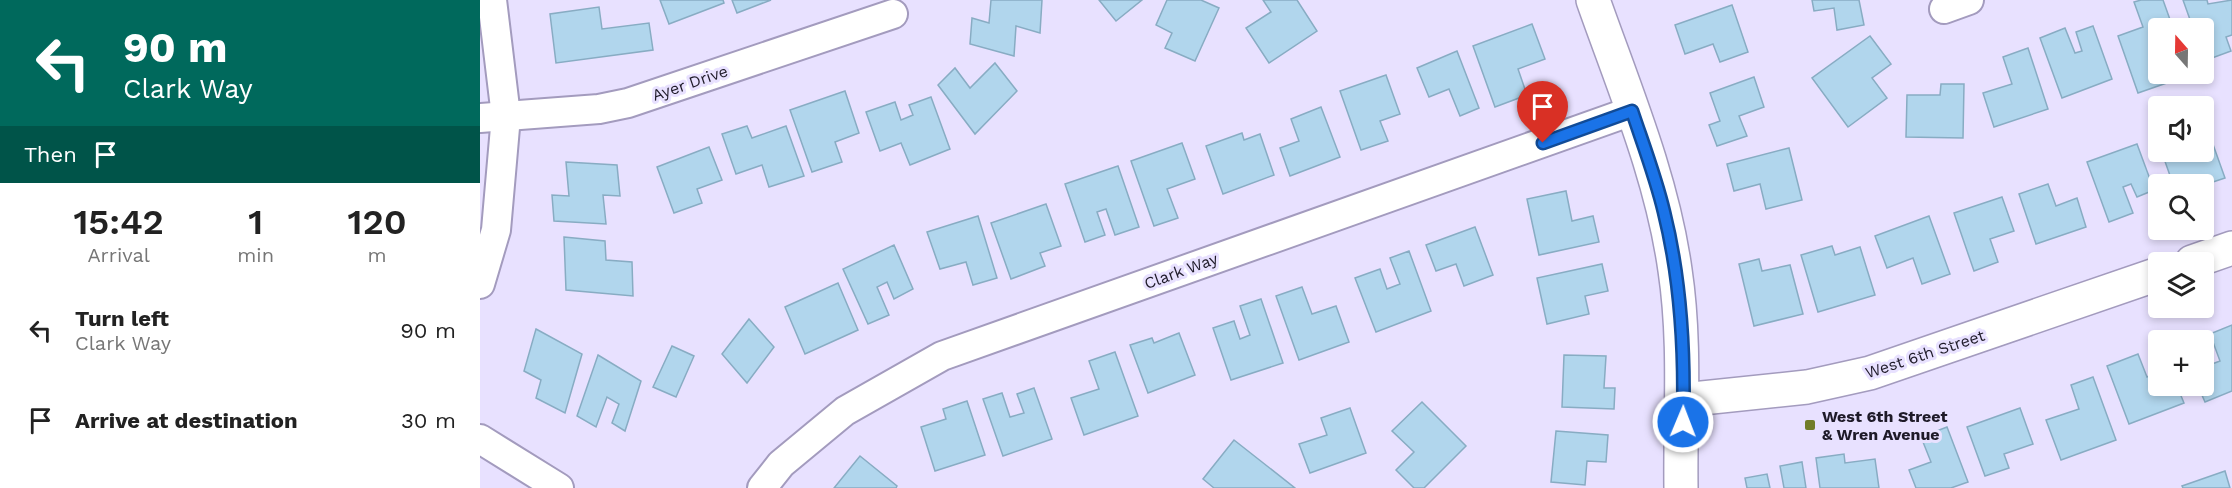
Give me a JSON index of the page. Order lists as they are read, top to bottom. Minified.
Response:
{"streets":{"street":["Ayer Drive","Clark Way","West 6th Street"]},"places":{"transit":["West 6th Street & Wren Avenue"]},"north":"top","page":{"turn":["90 m","Clark Way"],"map_buttons":"+","then":"Then","eta":["15:42","Arrival","1","min","120","m"],"list":[{"name":"Turn left","note":"Clark Way","value":"90 m"},{"name":"Arrive at destination","value":"30 m"}]}}
